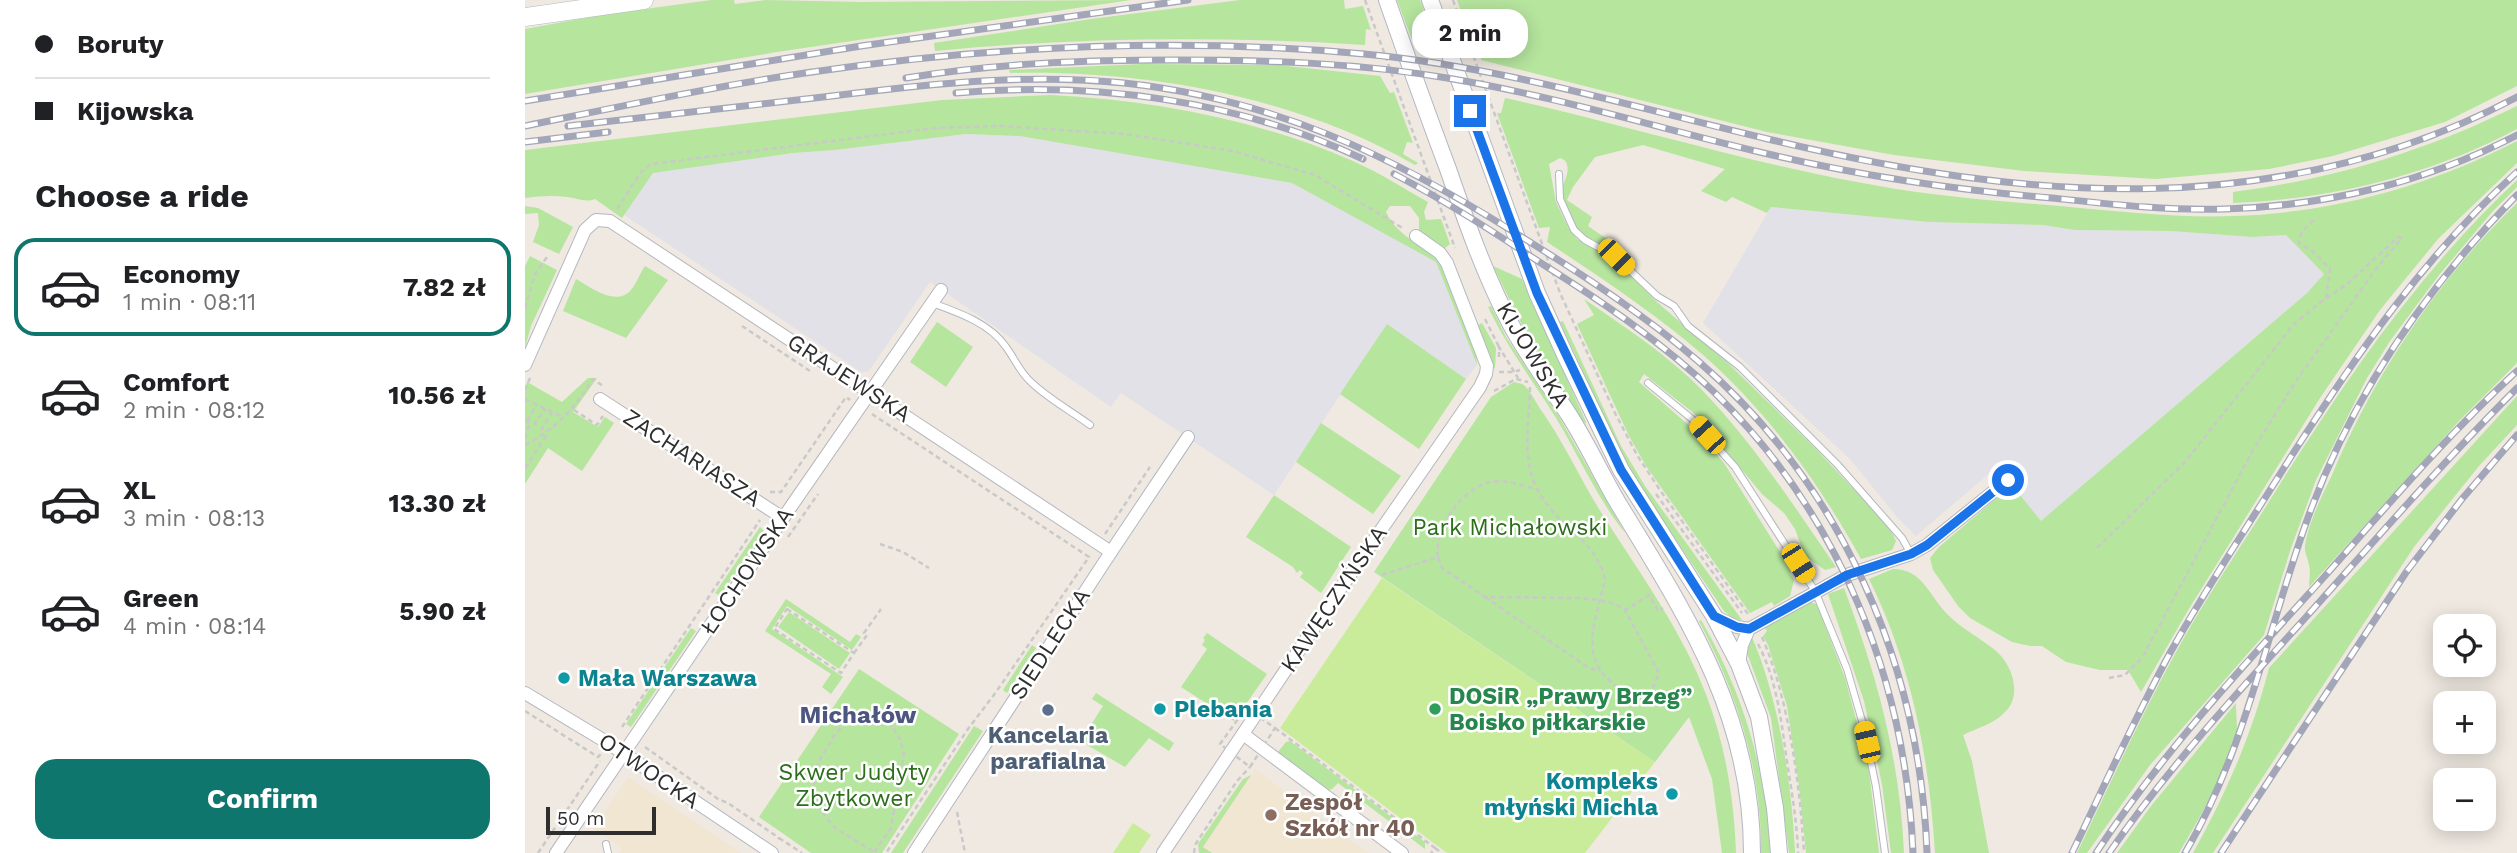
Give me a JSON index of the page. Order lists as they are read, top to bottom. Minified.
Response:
{"streets":{"street":["KIJOWSKA","GRAJEWSKA","ZACHARIASZA","ŁOCHOWSKA","KAWĘCZYŃSKA","SIEDLECKA","OTWOCKA"]},"crossings":[["GRAJEWSKA","ŁOCHOWSKA"],["GRAJEWSKA","SIEDLECKA"],["ZACHARIASZA","ŁOCHOWSKA"],["ŁOCHOWSKA","OTWOCKA"]],"districts":["Michałów"],"parks":["Park Michałowski","Skwer Judyty Zbytkower"],"places":["Mała Warszawa","Plebania","DOSiR „Prawy Brzeg” Boisko piłkarskie","Kancelaria parafialna","Kompleks młyński Michla","Zespół Szkół nr 40"],"scale_bar":"50 m","page":{"banner":["Boruty","Kijowska"],"bubble":"2 min","heading":"Choose a ride","list":[{"name":"Economy","note":"1 min · 08:11","value":"7.82 zł"},{"name":"Comfort","note":"2 min · 08:12","value":"10.56 zł"},{"name":"XL","note":"3 min · 08:13","value":"13.30 zł"},{"name":"Green","note":"4 min · 08:14","value":"5.90 zł"}],"map_buttons":["+","−"],"buttons":"Confirm","scale":"50 m"}}
